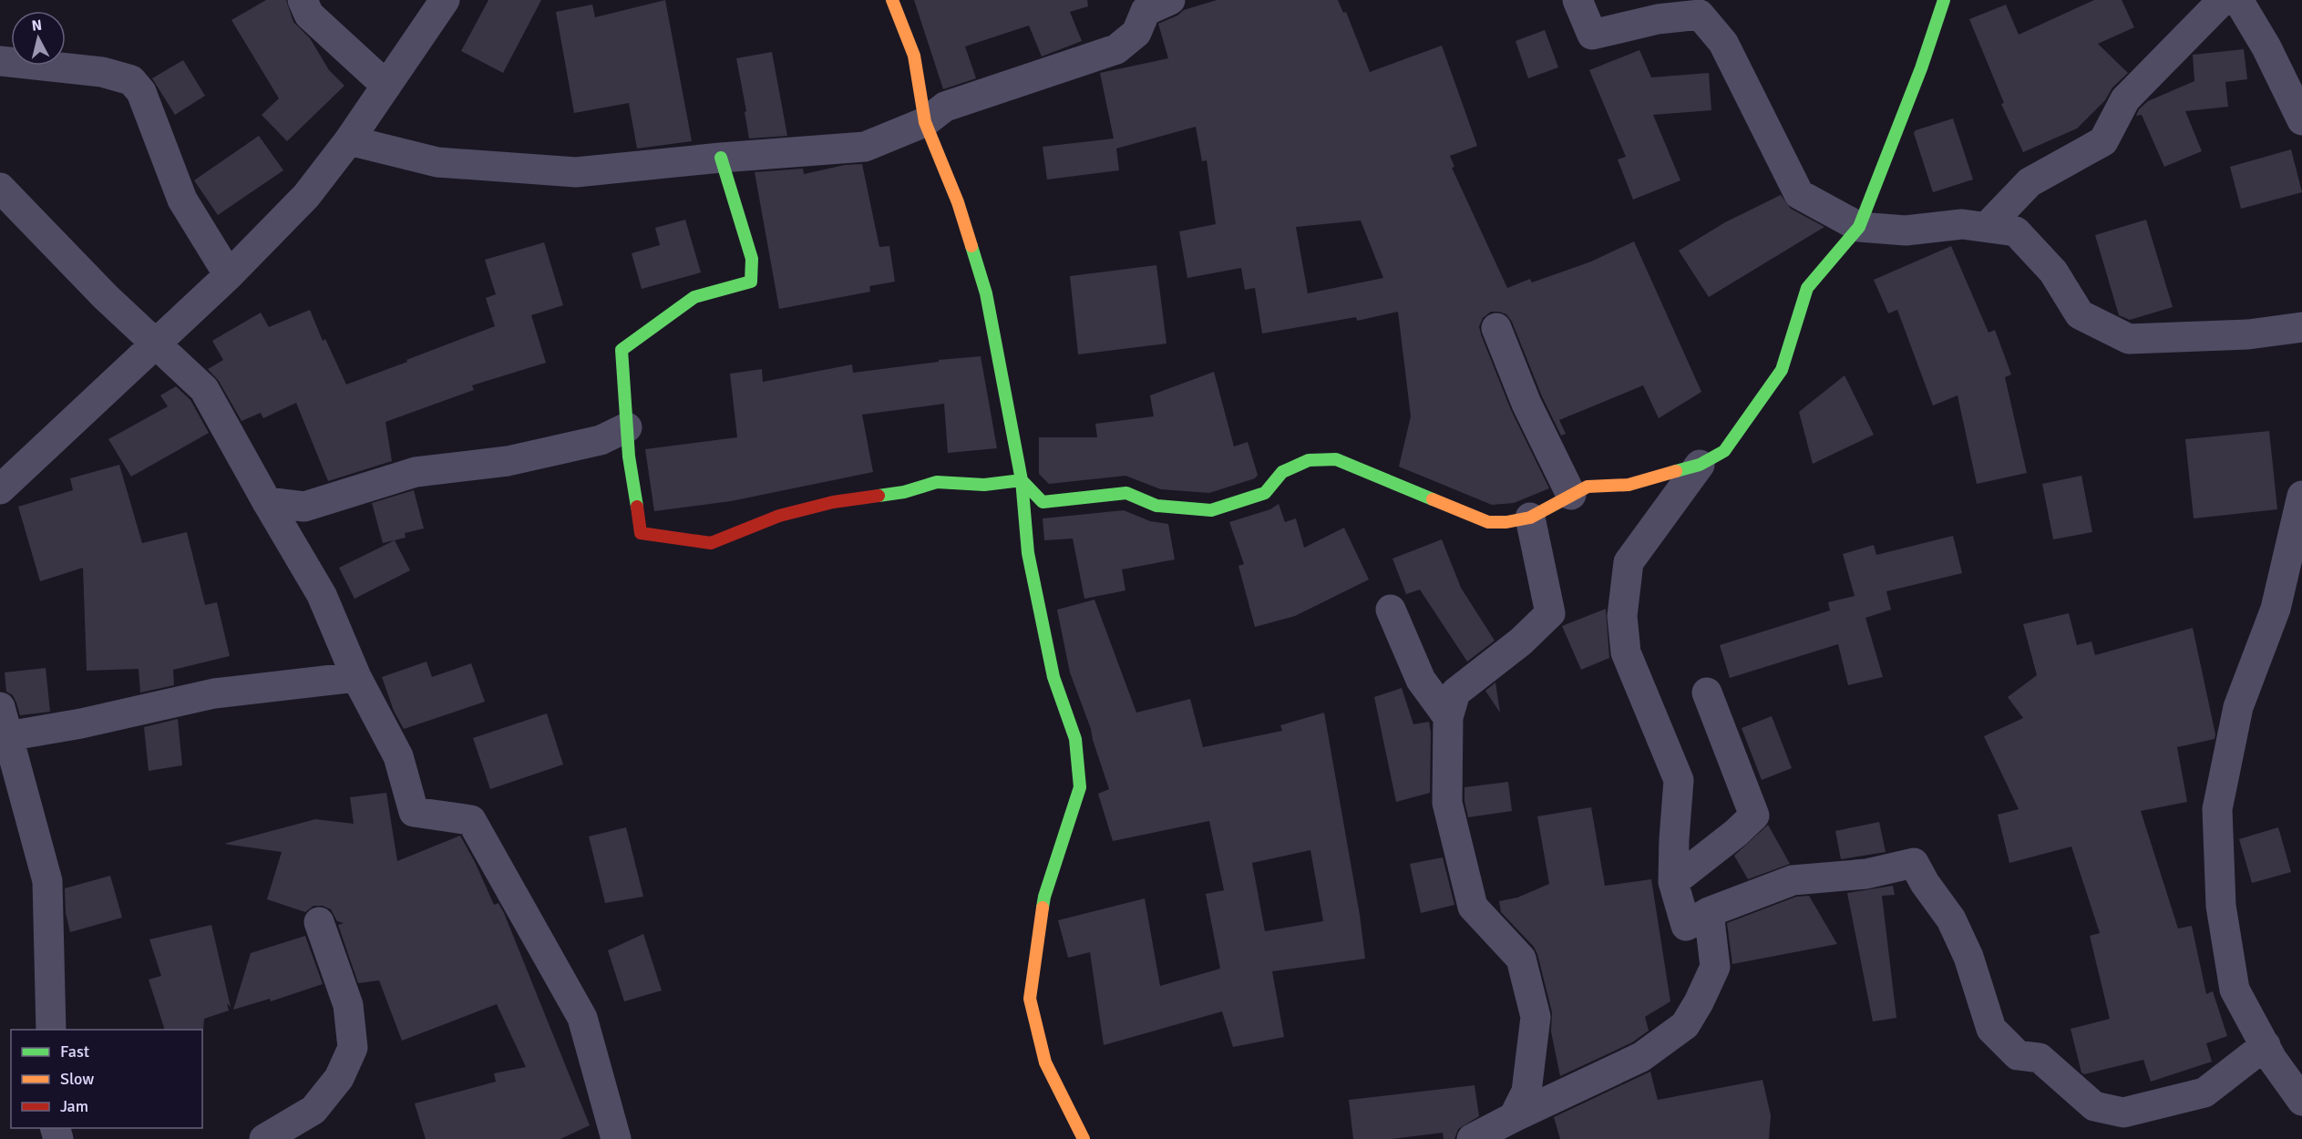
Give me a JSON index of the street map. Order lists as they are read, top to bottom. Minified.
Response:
{"legend":["Fast","Slow","Jam"],"north":"top"}
